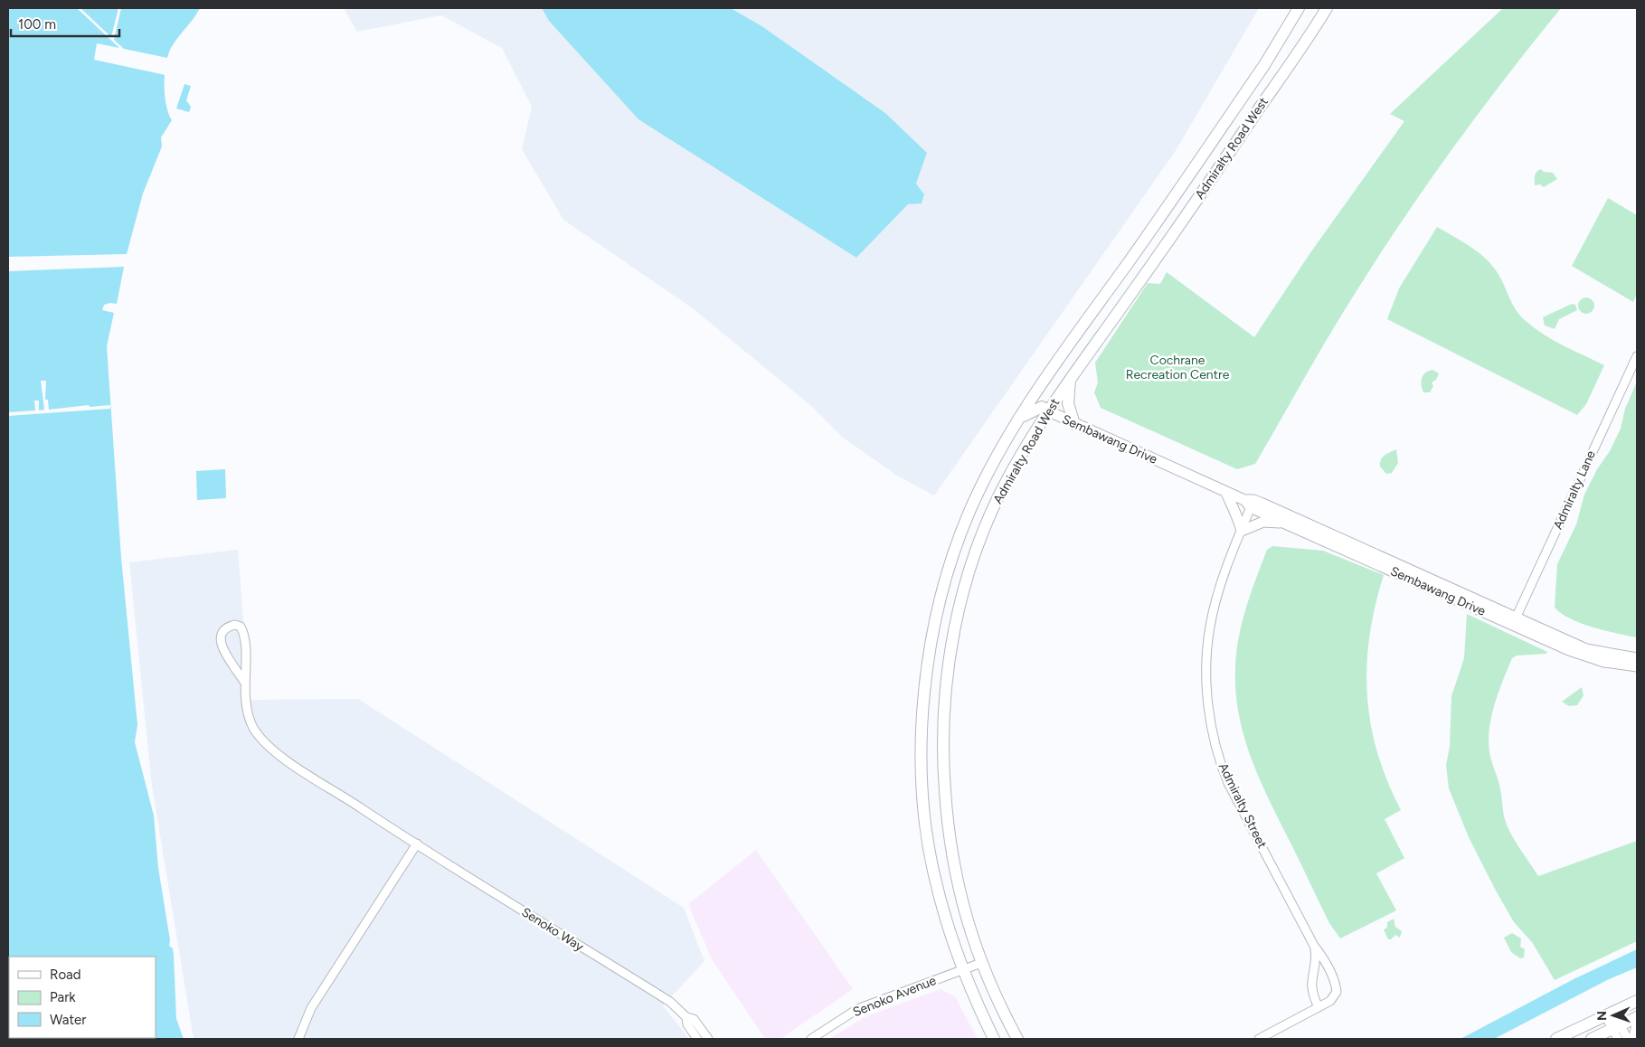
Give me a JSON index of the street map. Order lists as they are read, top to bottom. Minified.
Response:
{"streets":{"main road":["Admiralty Road West","Sembawang Drive"],"street":["Admiralty Lane","Admiralty Street","Senoko Way","Senoko Avenue"]},"crossings":[["Admiralty Road West","Sembawang Drive"],["Admiralty Road West","Senoko Avenue"],["Sembawang Drive","Admiralty Lane"],["Sembawang Drive","Admiralty Street"]],"parks":["Cochrane Recreation Centre"],"legend":["Road","Park","Water"],"scale_bar":"100 m","north":"left"}
